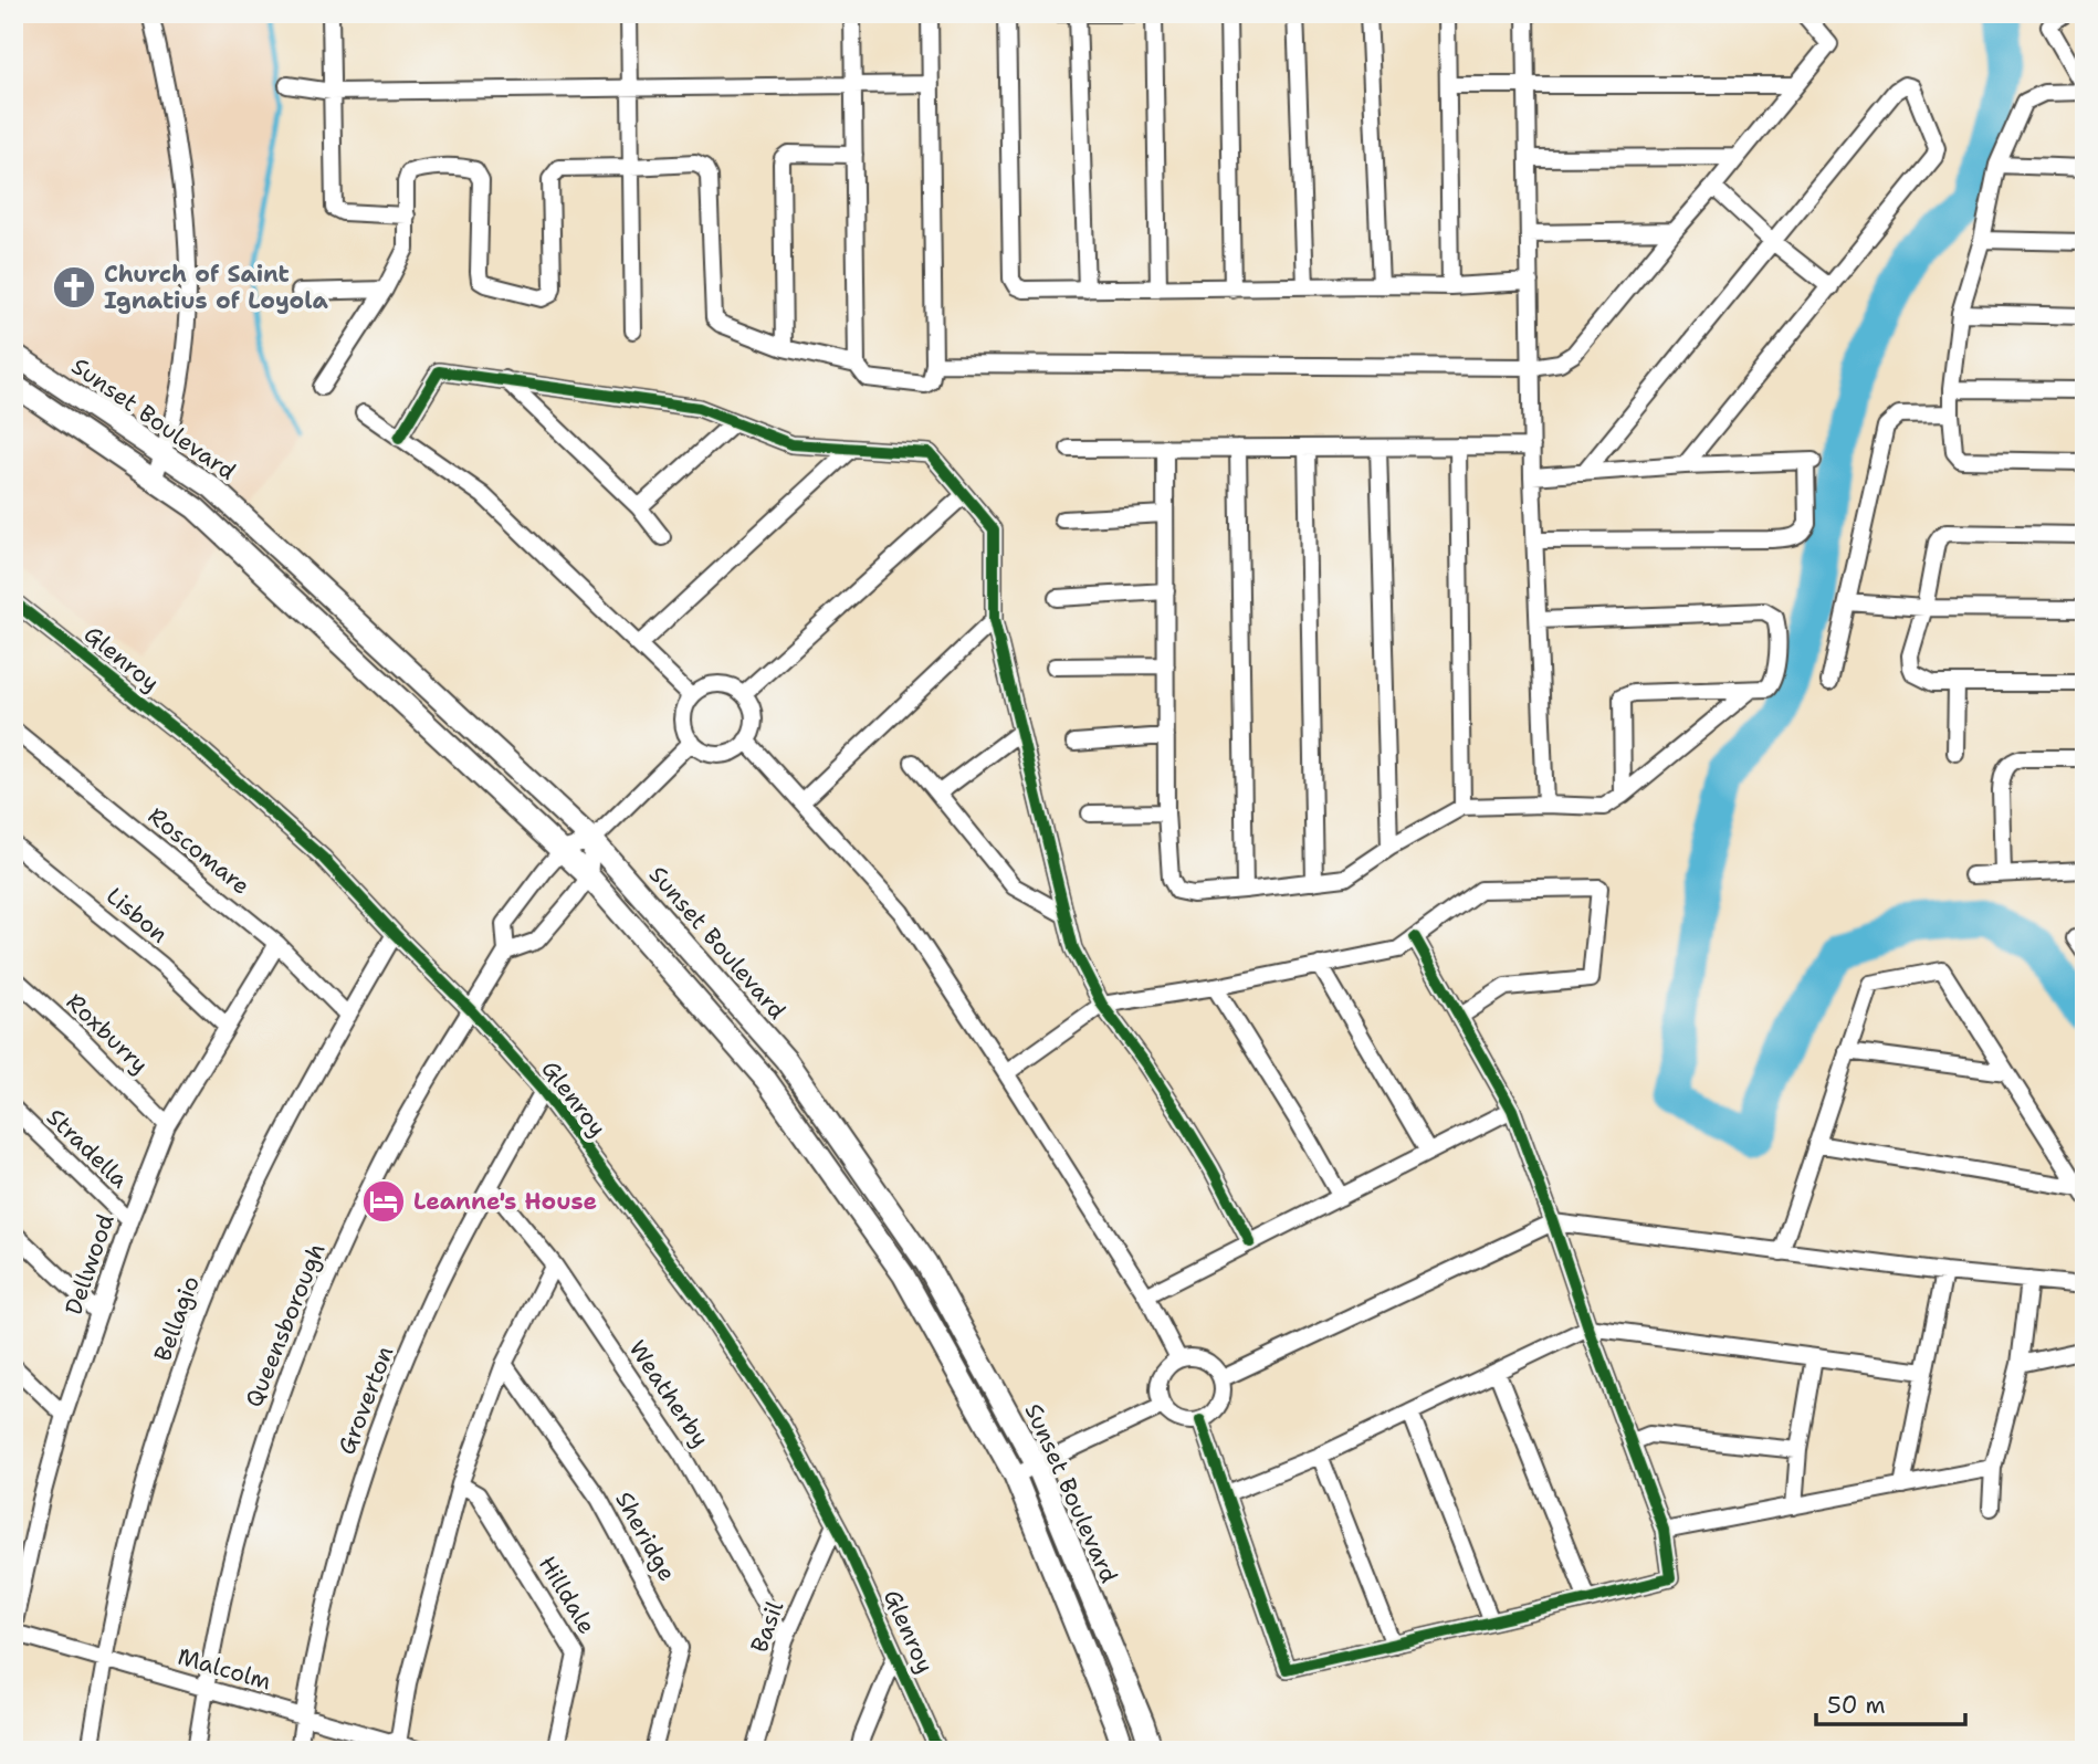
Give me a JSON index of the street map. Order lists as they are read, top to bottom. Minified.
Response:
{"streets":{"main road":["Sunset Boulevard"],"street":["Glenroy","Roscomare","Lisbon","Roxburry","Stradella","Dellwood","Bellagio","Queensborough","Weatherby","Groverton","Sheridge","Hilldale","Basil","Malcolm"]},"crossings":[["Glenroy","Bellagio"],["Glenroy","Queensborough"],["Glenroy","Groverton"],["Glenroy","Basil"],["Roscomare","Dellwood"],["Roscomare","Bellagio"],["Lisbon","Dellwood"],["Roxburry","Dellwood"],["Stradella","Dellwood"],["Dellwood","Malcolm"],["Bellagio","Malcolm"],["Queensborough","Malcolm"],["Weatherby","Groverton"],["Weatherby","Basil"],["Groverton","Malcolm"]],"places":{"church":["Church of Saint Ignatius of Loyola"],"hotel":["Leanne's House"]},"scale_bar":"50 m"}
